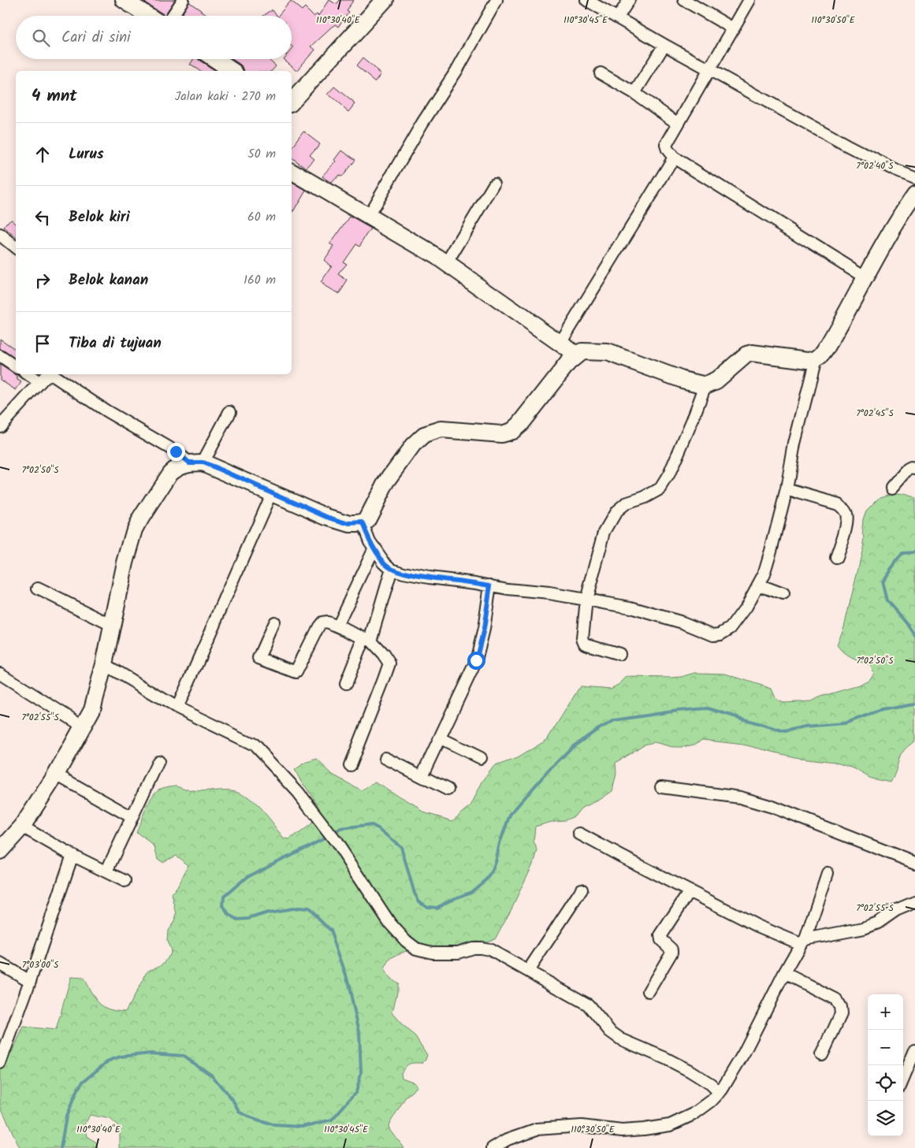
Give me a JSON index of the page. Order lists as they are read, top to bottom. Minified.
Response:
{"page":{"search":"Cari di sini","heading":["4 mnt","Jalan kaki · 270 m"],"list":[["Lurus","50 m"],["Belok kiri","60 m"],["Belok kanan","160 m"],"Tiba di tujuan"],"map_buttons":["+","−"]},"coordinates":["110°30'40\"E","110°30'45\"E","110°30'50\"E","7°02'40\"S","7°02'45\"S","7°02'50\"S","7°02'55\"S","7°03'00\"S"]}
